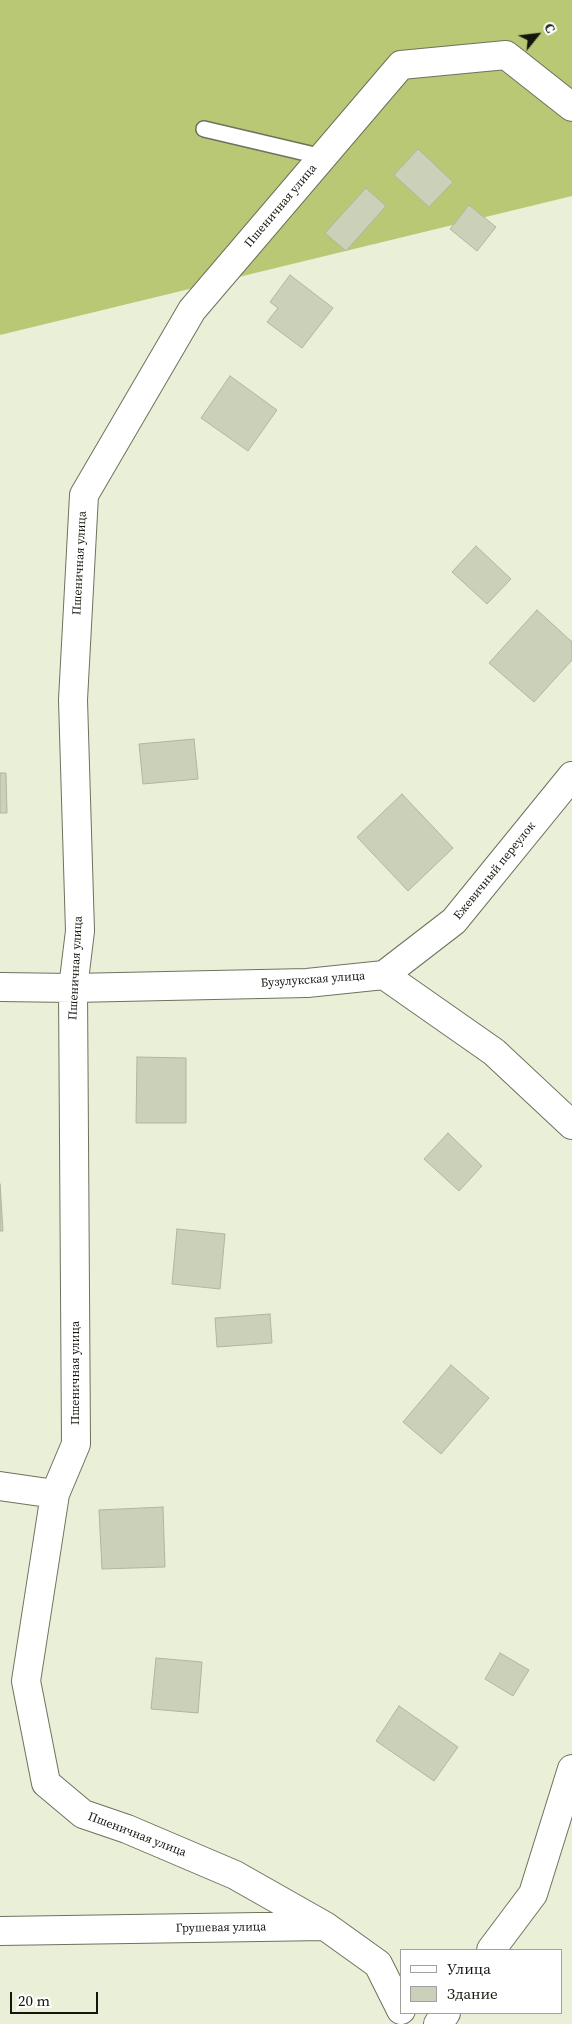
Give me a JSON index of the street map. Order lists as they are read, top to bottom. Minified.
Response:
{"streets":{"street":["Пшеничная улица","Ежевичный переулок","Бузулукская улица","Грушевая улица"]},"crossings":[["Пшеничная улица","Бузулукская улица"],["Пшеничная улица","Грушевая улица"],["Ежевичный переулок","Бузулукская улица"]],"legend":["Улица","Здание"],"scale_bar":"20 m","north":"top right"}
